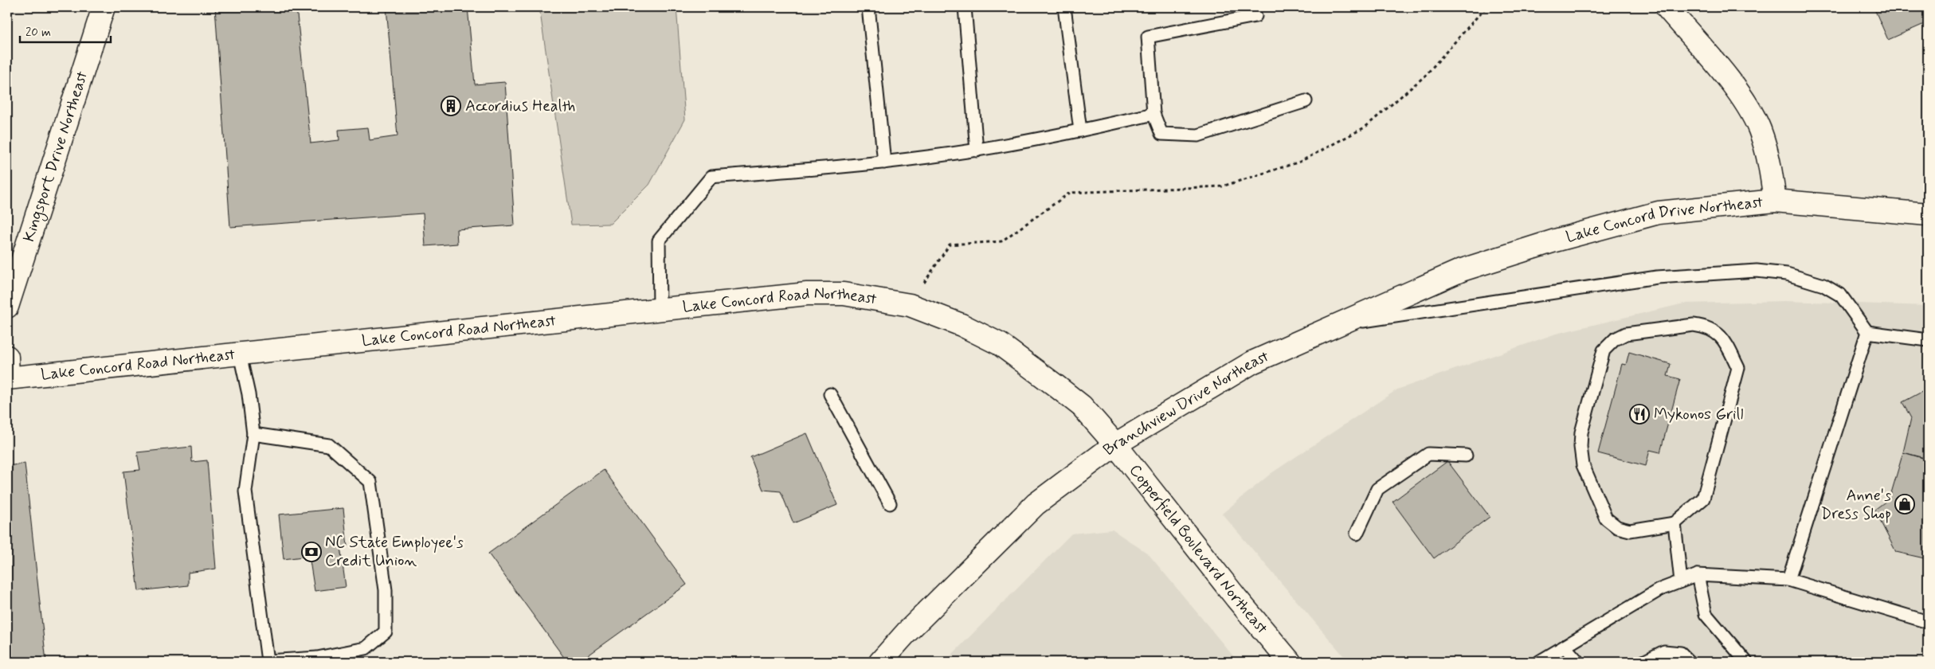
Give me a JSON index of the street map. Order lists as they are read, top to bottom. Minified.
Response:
{"streets":{"main road":["Kingsport Drive Northeast","Lake Concord Drive Northeast","Lake Concord Road Northeast","Branchview Drive Northeast","Copperfield Boulevard Northeast"]},"crossings":[["Lake Concord Drive Northeast","Branchview Drive Northeast"],["Lake Concord Road Northeast","Copperfield Boulevard Northeast"],["Branchview Drive Northeast","Copperfield Boulevard Northeast"]],"places":{"building":["Accordius Health"],"restaurant":["Mykonos Grill"],"shop":["Anne's Dress Shop"],"bank":["NC State Employee's Credit Union"]},"scale_bar":"20 m"}
